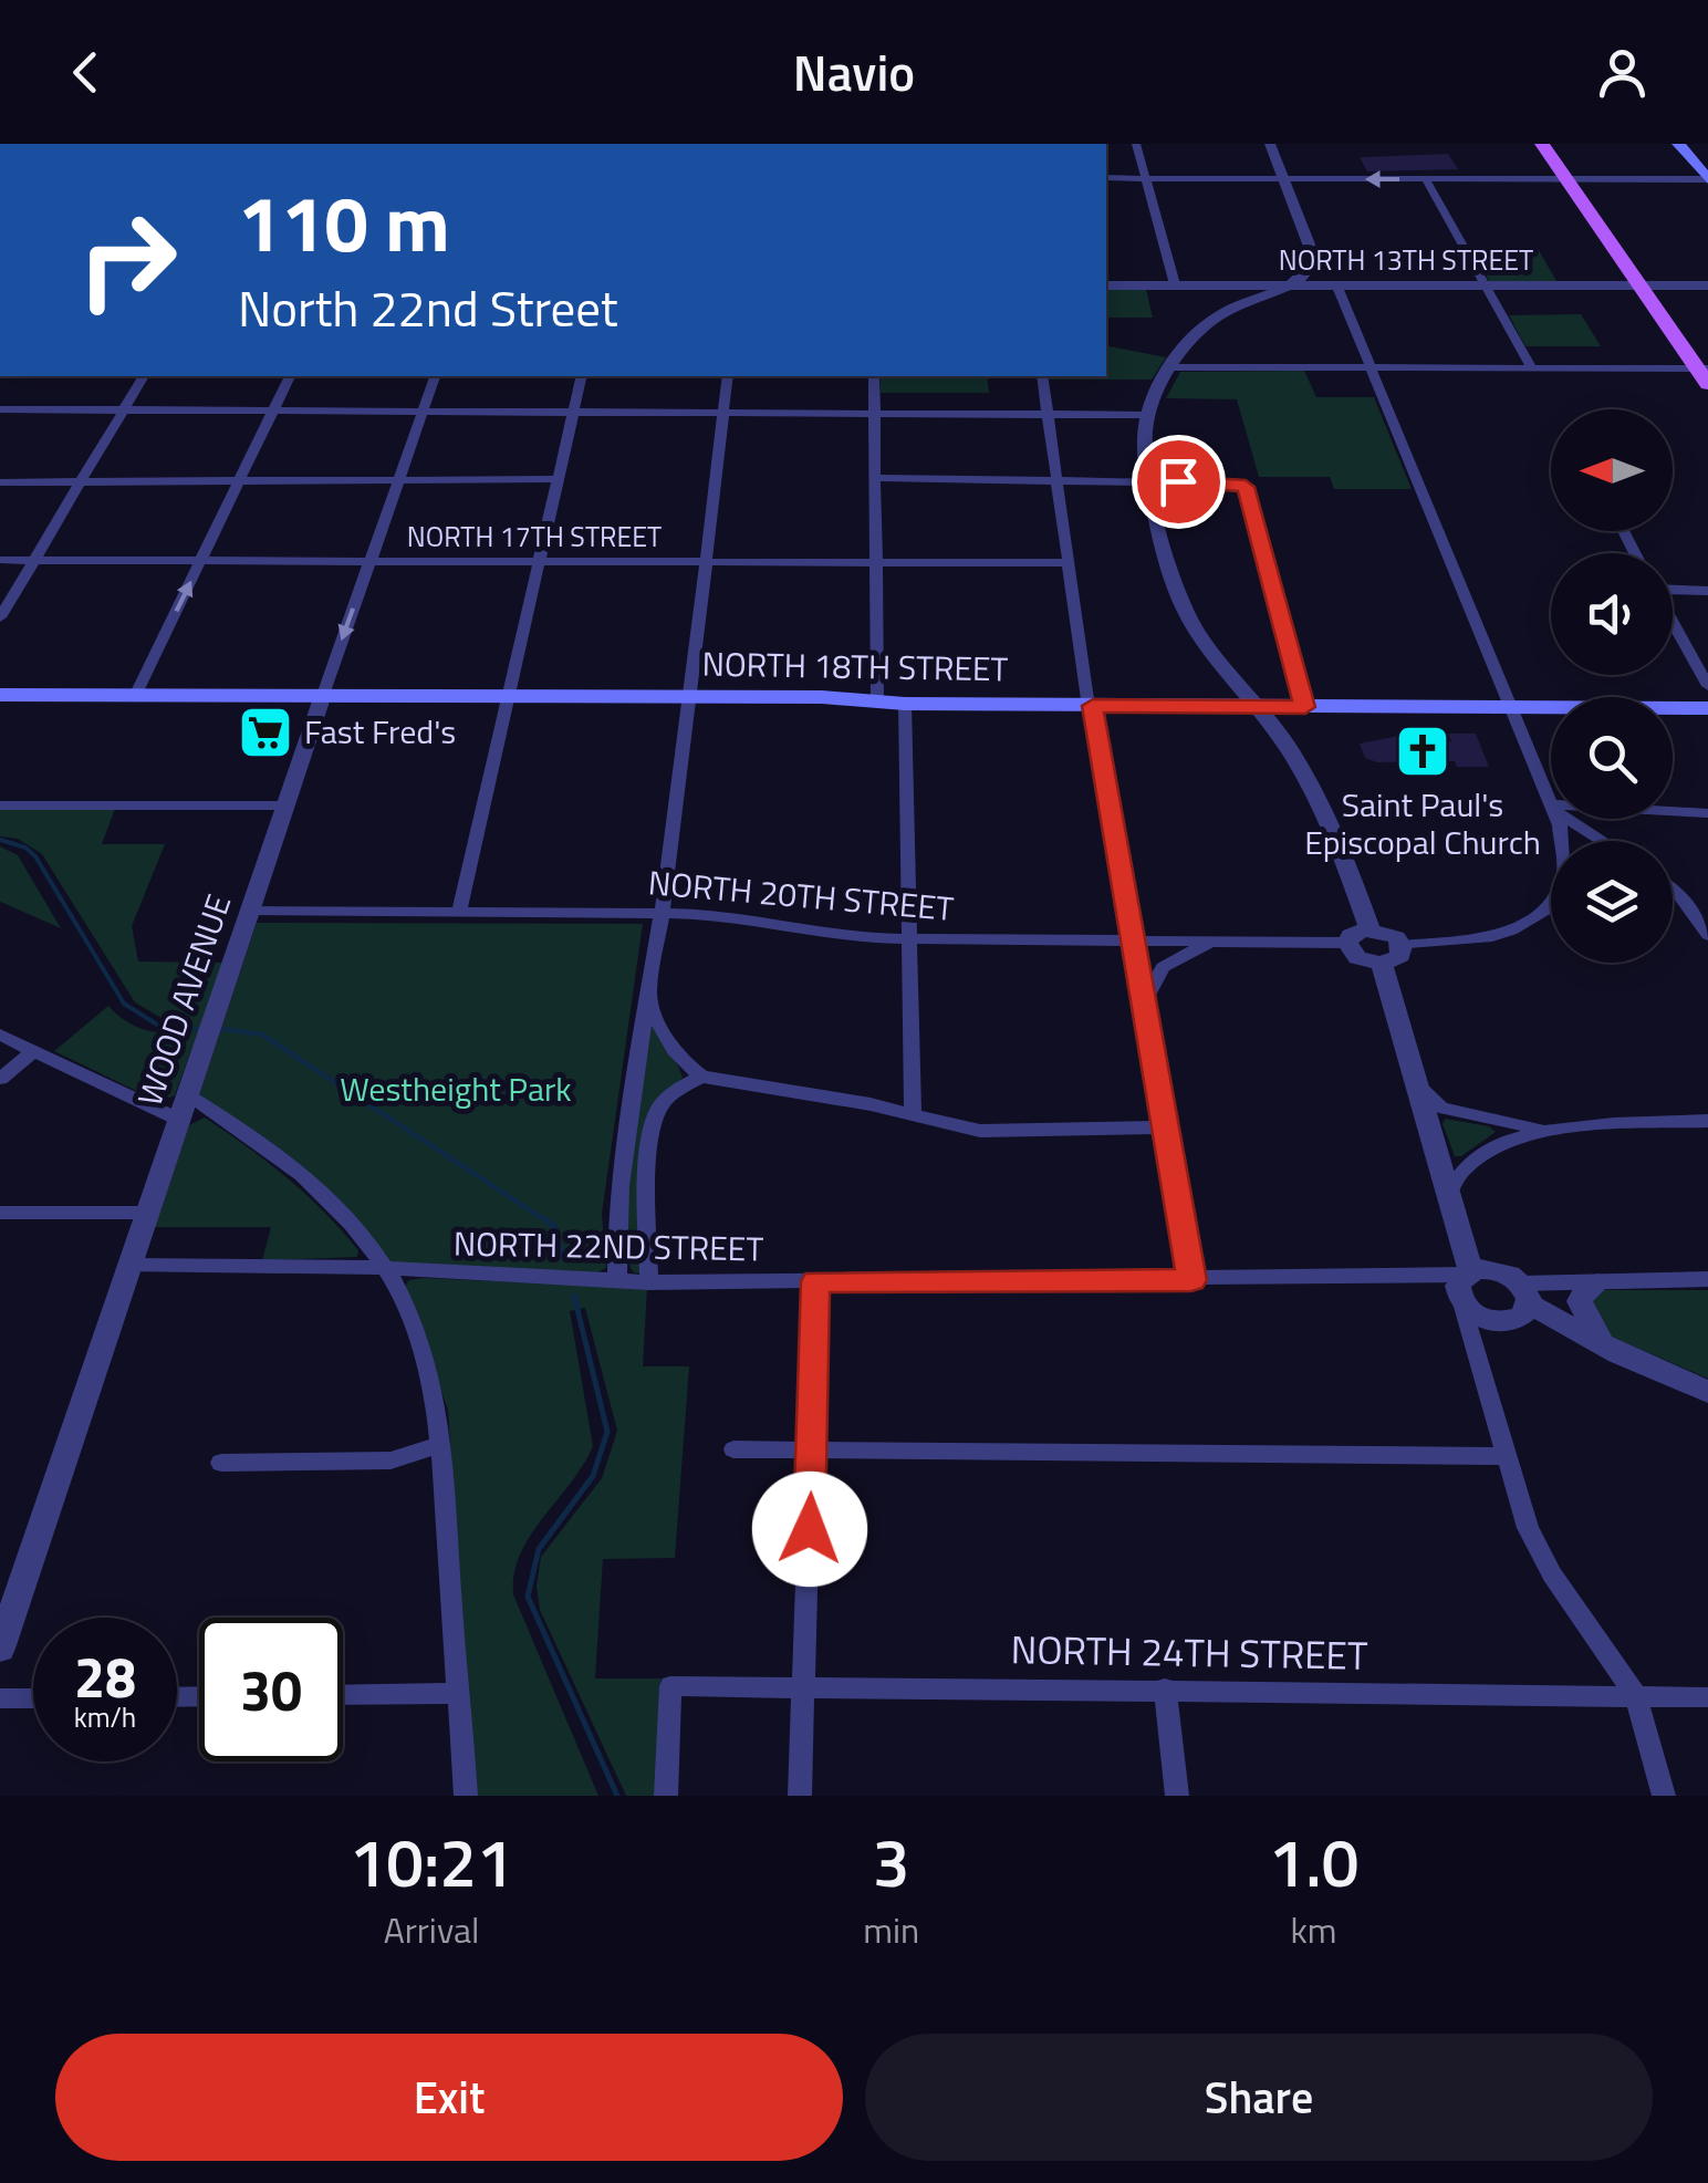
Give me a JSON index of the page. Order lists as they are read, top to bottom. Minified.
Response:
{"streets":{"main road":["NORTH 18TH STREET"],"street":["NORTH 13TH STREET","NORTH 17TH STREET","NORTH 20TH STREET","WOOD AVENUE","NORTH 22ND STREET","NORTH 24TH STREET"]},"crossings":[["NORTH 17TH STREET","WOOD AVENUE"],["NORTH 18TH STREET","WOOD AVENUE"],["NORTH 20TH STREET","WOOD AVENUE"],["WOOD AVENUE","NORTH 22ND STREET"]],"parks":["Westheight Park"],"places":{"supermarket":["Fast Fred's"],"church":["Saint Paul's Episcopal Church"]},"north":"left","page":{"header":"Navio","turn":["110 m","North 22nd Street"],"speed":"28 km/h","limit":"30","eta":["10:21","Arrival","3","min","1.0","km"],"buttons":["Exit","Share"]}}
